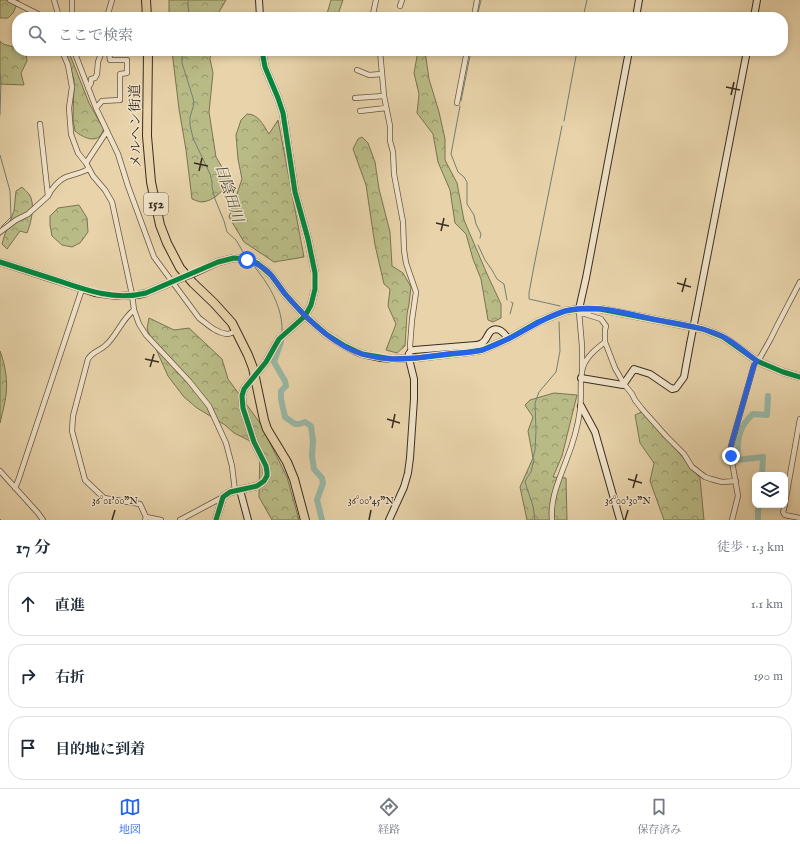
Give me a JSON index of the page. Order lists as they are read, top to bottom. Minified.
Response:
{"streets":{"highway":["メルヘン街道","152"]},"water":["日陰田川"],"page":{"search":"ここで検索","heading":["17 分","徒歩 · 1.3 km"],"list":[["直進","1.1 km"],["右折","190 m"],"目的地に到着"],"nav":["地図","経路","保存済み"]},"coordinates":["36°01'00\"N","36°00'45\"N","36°00'30\"N"]}
